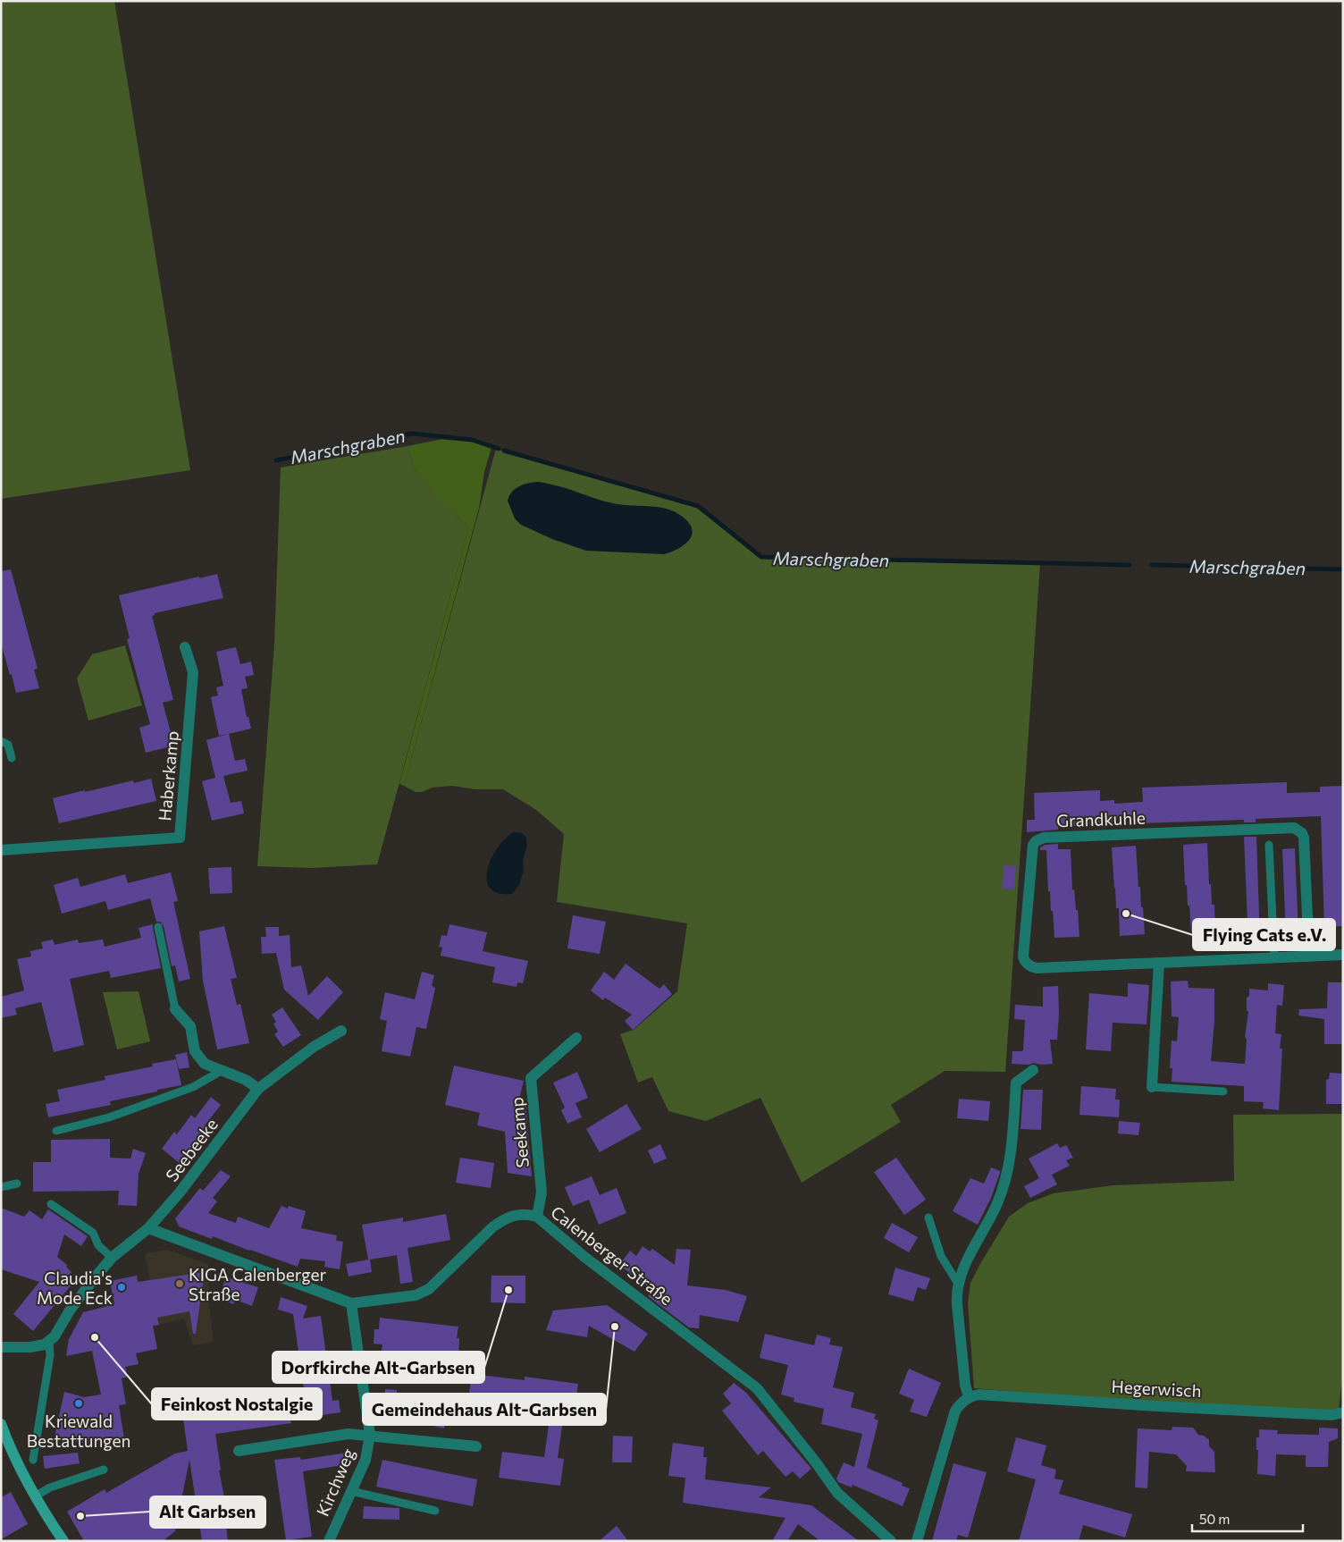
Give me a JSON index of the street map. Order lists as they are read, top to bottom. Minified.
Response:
{"streets":{"street":["Haberkamp","Grandkuhle","Seekamp","Seebeeke","Calenberger Straße","Hegerwisch","Kirchweg"]},"crossings":[["Seekamp","Calenberger Straße"],["Seebeeke","Calenberger Straße"],["Calenberger Straße","Kirchweg"]],"water":["Marschgraben"],"places":["Flying Cats e.V.","KIGA Calenberger Straße","Claudia's Mode Eck","Dorfkirche Alt-Garbsen","Gemeindehaus Alt-Garbsen","Feinkost Nostalgie","Kriewald Bestattungen","Alt Garbsen"],"scale_bar":"50 m"}
